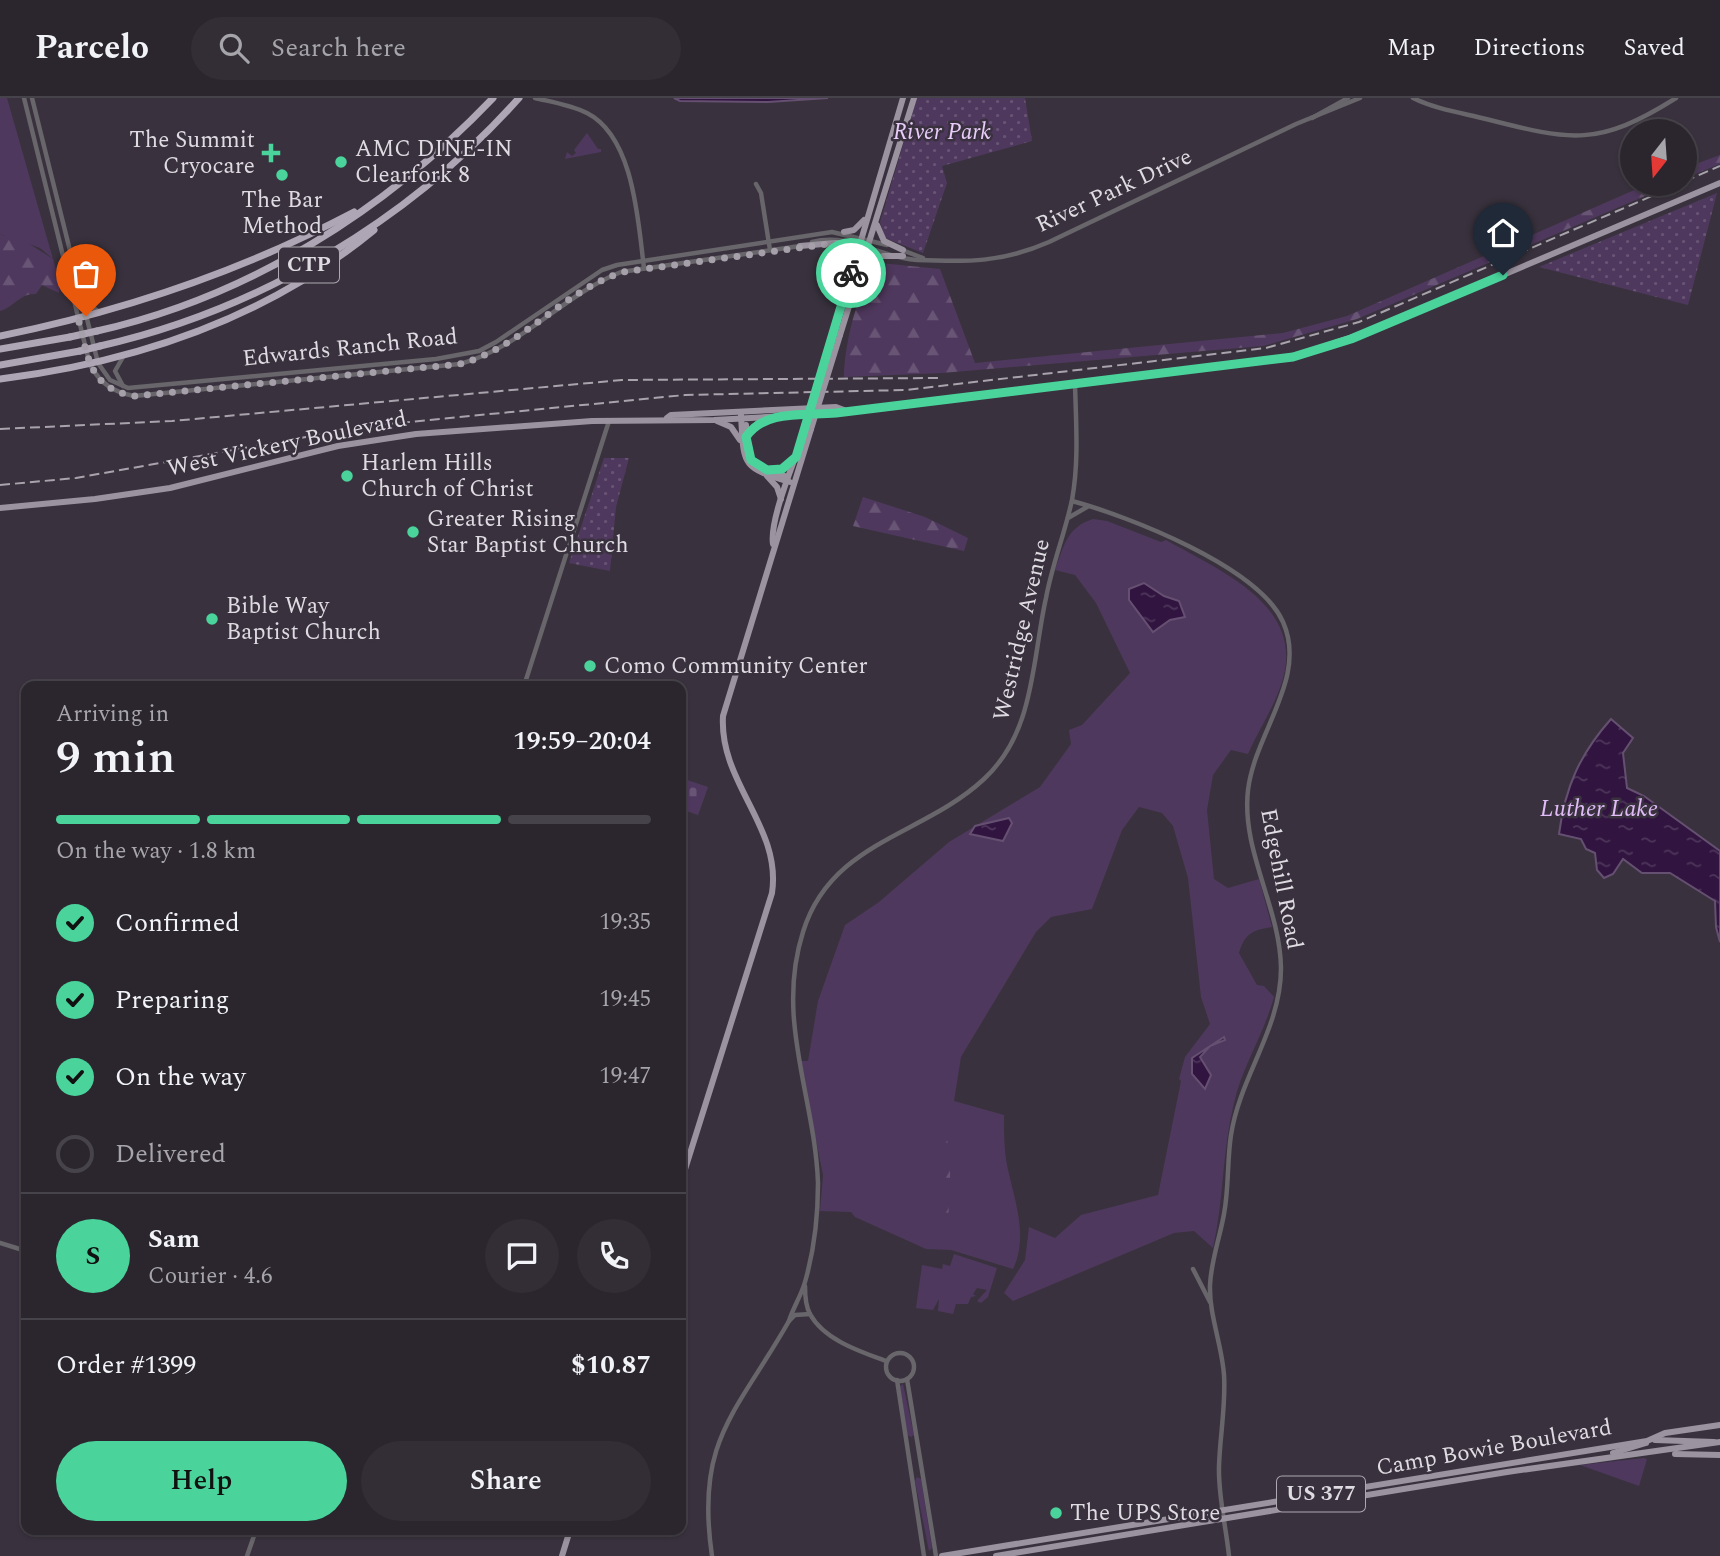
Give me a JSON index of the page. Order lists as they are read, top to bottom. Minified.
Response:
{"streets":{"highway":["CTP"],"main road":["West Vickery Boulevard","Camp Bowie Boulevard","US 377"],"street":["River Park Drive","Edwards Ranch Road","Westridge Avenue","Edgehill Road"]},"crossings":[["River Park Drive","Edwards Ranch Road"],["West Vickery Boulevard","Westridge Avenue"],["Westridge Avenue","Edgehill Road"],["Edgehill Road","Camp Bowie Boulevard"]],"water":["Luther Lake"],"parks":["River Park"],"places":{"health":["The Summit Cryocare"],"other":["AMC DINE-IN Clearfork 8","The Bar Method","Harlem Hills Church of Christ","Greater Rising Star Baptist Church","Bible Way Baptist Church","Como Community Center","The UPS Store"]},"north":"bottom","page":{"header":"Parcelo","search":"Search here","nav":["Map","Directions","Saved"],"heading":["9 min","Arriving in","19:59–20:04"],"panel":["Sam","Courier · 4.6","Order #1399","$10.87"],"bar":"On the way · 1.8 km","list":[["Confirmed","19:35"],["Preparing","19:45"],["On the way","19:47"],"Delivered"],"round":"S","buttons":["Help","Share"]}}
